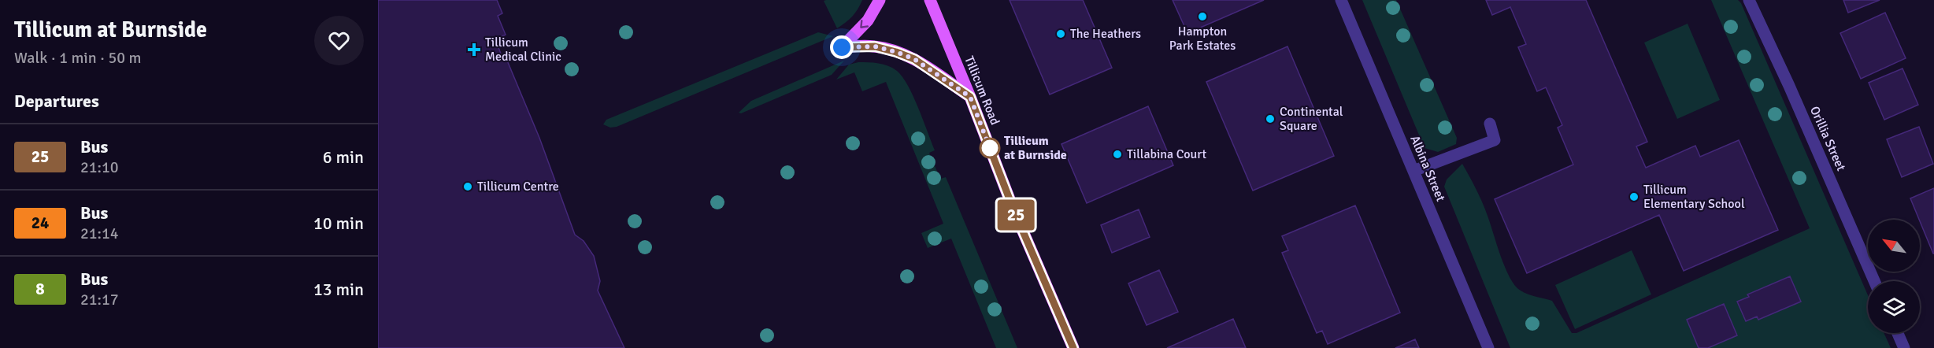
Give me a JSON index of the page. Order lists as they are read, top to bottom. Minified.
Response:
{"streets":{"main road":["Tillicum Road"],"street":["Orillia Street","Albina Street"]},"places":{"other":["Hampton Park Estates","The Heathers","Continental Square","Tillicum at Burnside","Tillabina Court","Tillicum Centre","Tillicum Elementary School"],"health":["Tillicum Medical Clinic"]},"lines":["bus line 25"],"north":"top left","page":{"heading":[["Tillicum at Burnside","Walk · 1 min · 50 m"],"Departures"],"on_map":"25","list":[{"mark":"25","name":"Bus","note":"21:10","value":"6 min"},{"mark":"24","name":"Bus","note":"21:14","value":"10 min"},{"mark":"8","name":"Bus","note":"21:17","value":"13 min"}]}}
